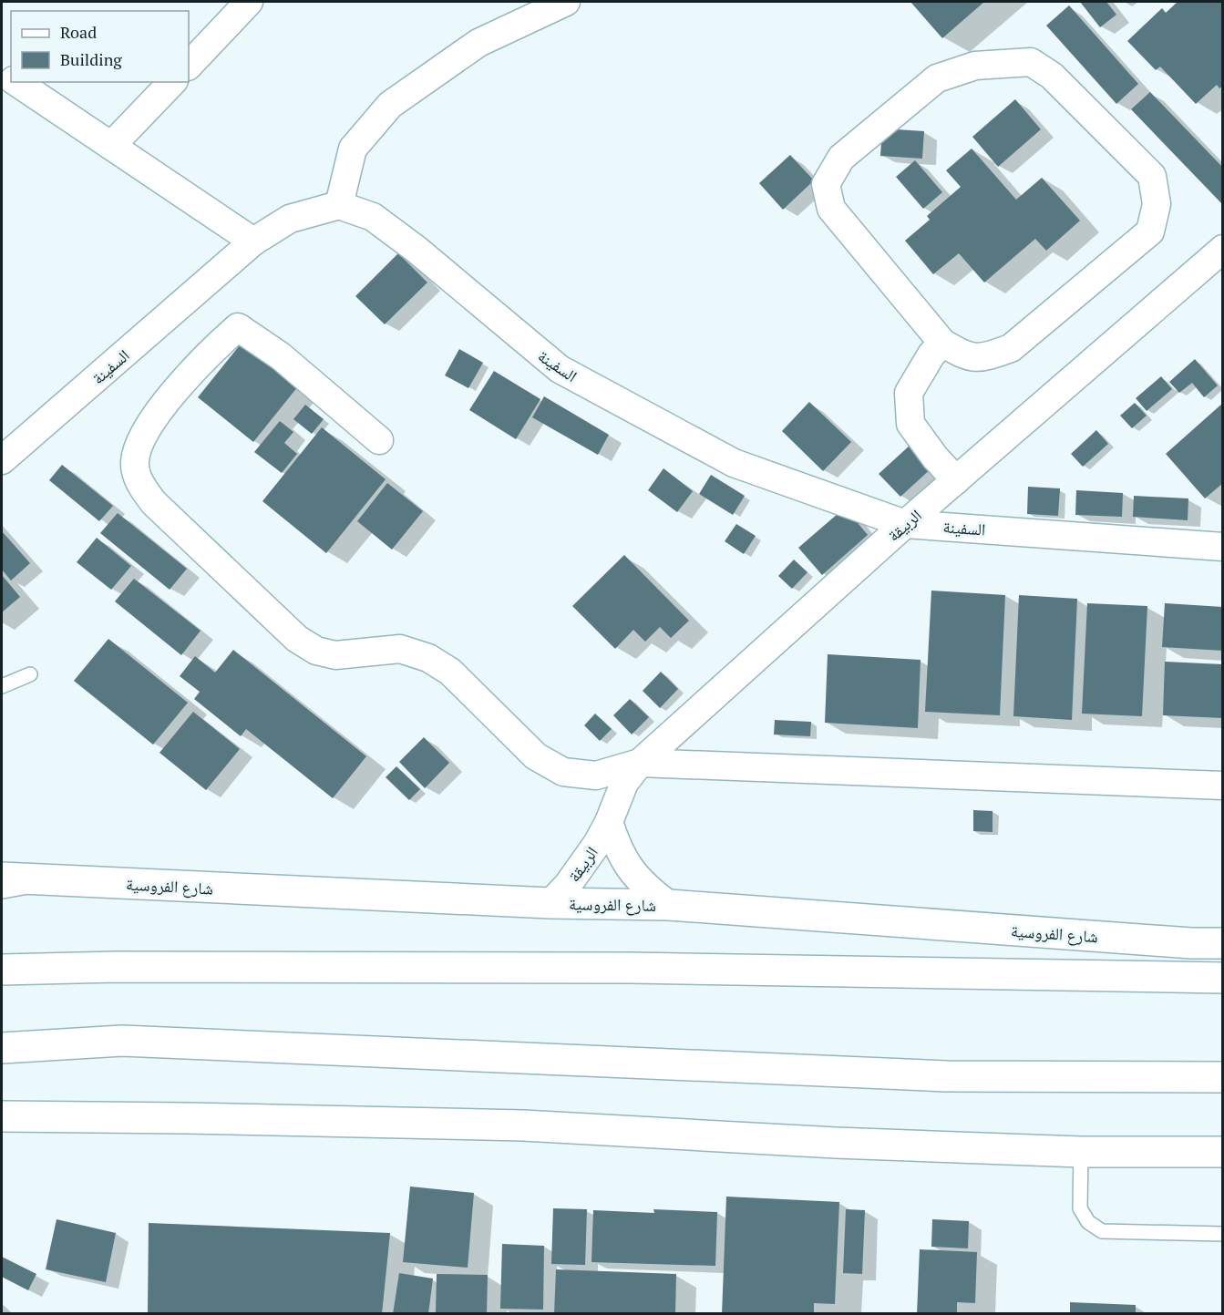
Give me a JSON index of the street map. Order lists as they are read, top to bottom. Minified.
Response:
{"streets":{"main road":["شارع الفروسية"],"street":["السفينة","الربيقة"]},"crossings":[["السفينة","الربيقة"],["الربيقة","شارع الفروسية"]],"legend":["Road","Building"]}
